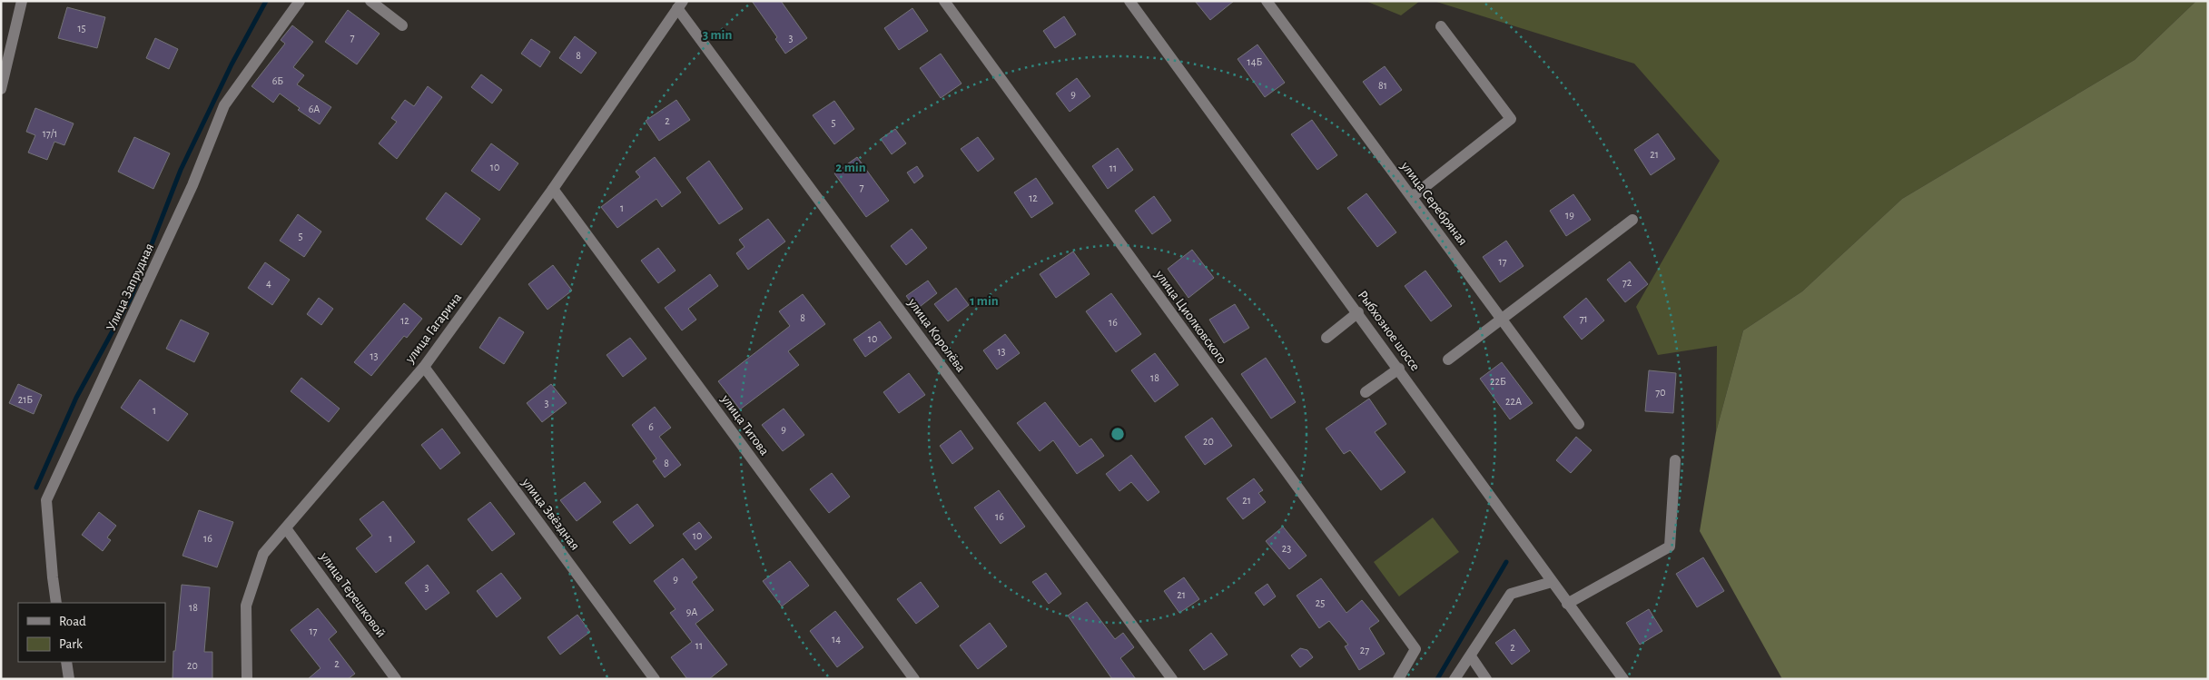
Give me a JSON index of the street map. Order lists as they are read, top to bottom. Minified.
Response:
{"streets":{"street":["улица Серебряная","Улица Запрудная","улица Циолковского","улица Гагарина","Рыбхозное шоссе","улица Королёва","улица Титова","улица Звёздная","улица Терешковой"]},"crossings":[["улица Гагарина","улица Королёва"],["улица Гагарина","улица Титова"],["улица Гагарина","улица Звёздная"],["улица Гагарина","улица Терешковой"]],"house_numbers":["15","7","3","8","14Б","6Б","81","9","6А","2","5","17/1","21","10","11","7","12","1","19","5","17","72","4","8","71","12","16","10","13","13","18","22Б","70","21Б","22А","3","1","6","9","20","8","21","16","10","16","1","23","9","3","21","25","18","9А","17","14","11","2","27","2","20"],"legend":["Road","Park"],"rings":["3 min","2 min","1 min"]}
